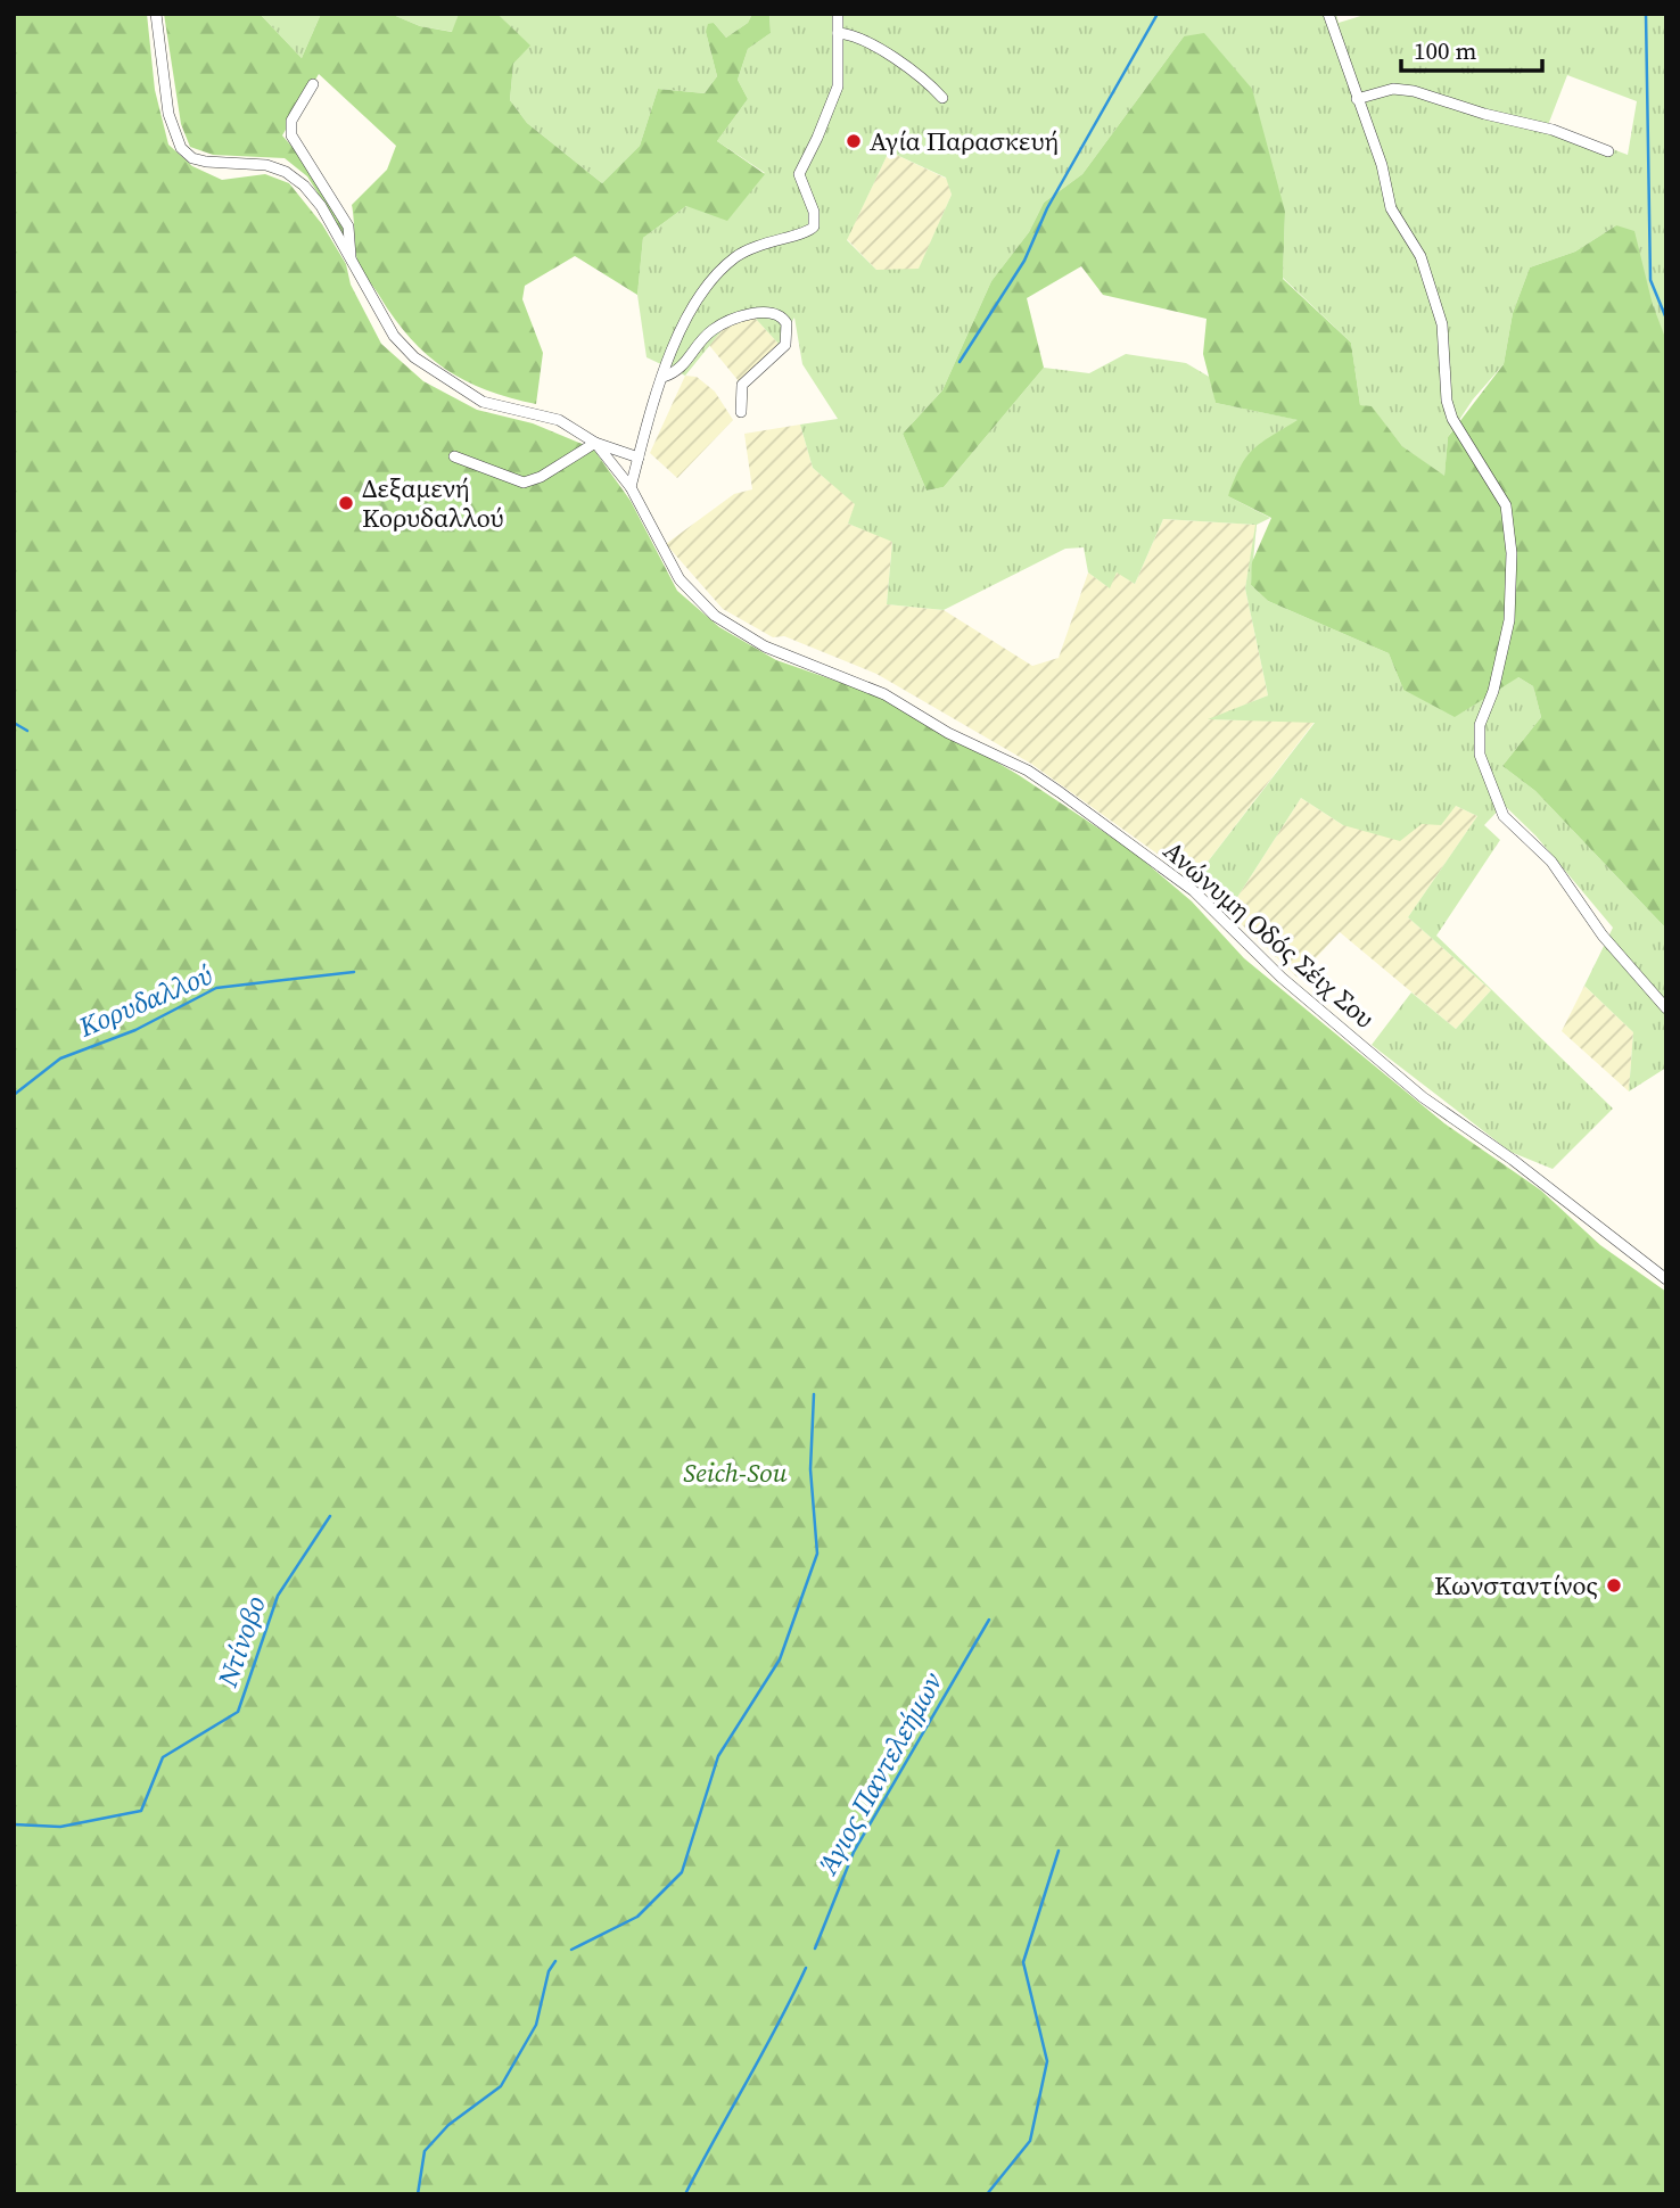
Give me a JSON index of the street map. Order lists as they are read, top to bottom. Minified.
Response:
{"streets":{"street":["Ανώνυμη Οδός Σέιχ Σου"]},"water":["Κορυδαλλού","Ντίνοβο","Άγιος Παντελεήμων"],"parks":["Seich-Sou"],"places":["Αγία Παρασκευή","Δεξαμενή Κορυδαλλού","Κωνσταντίνος"],"scale_bar":"100 m"}
